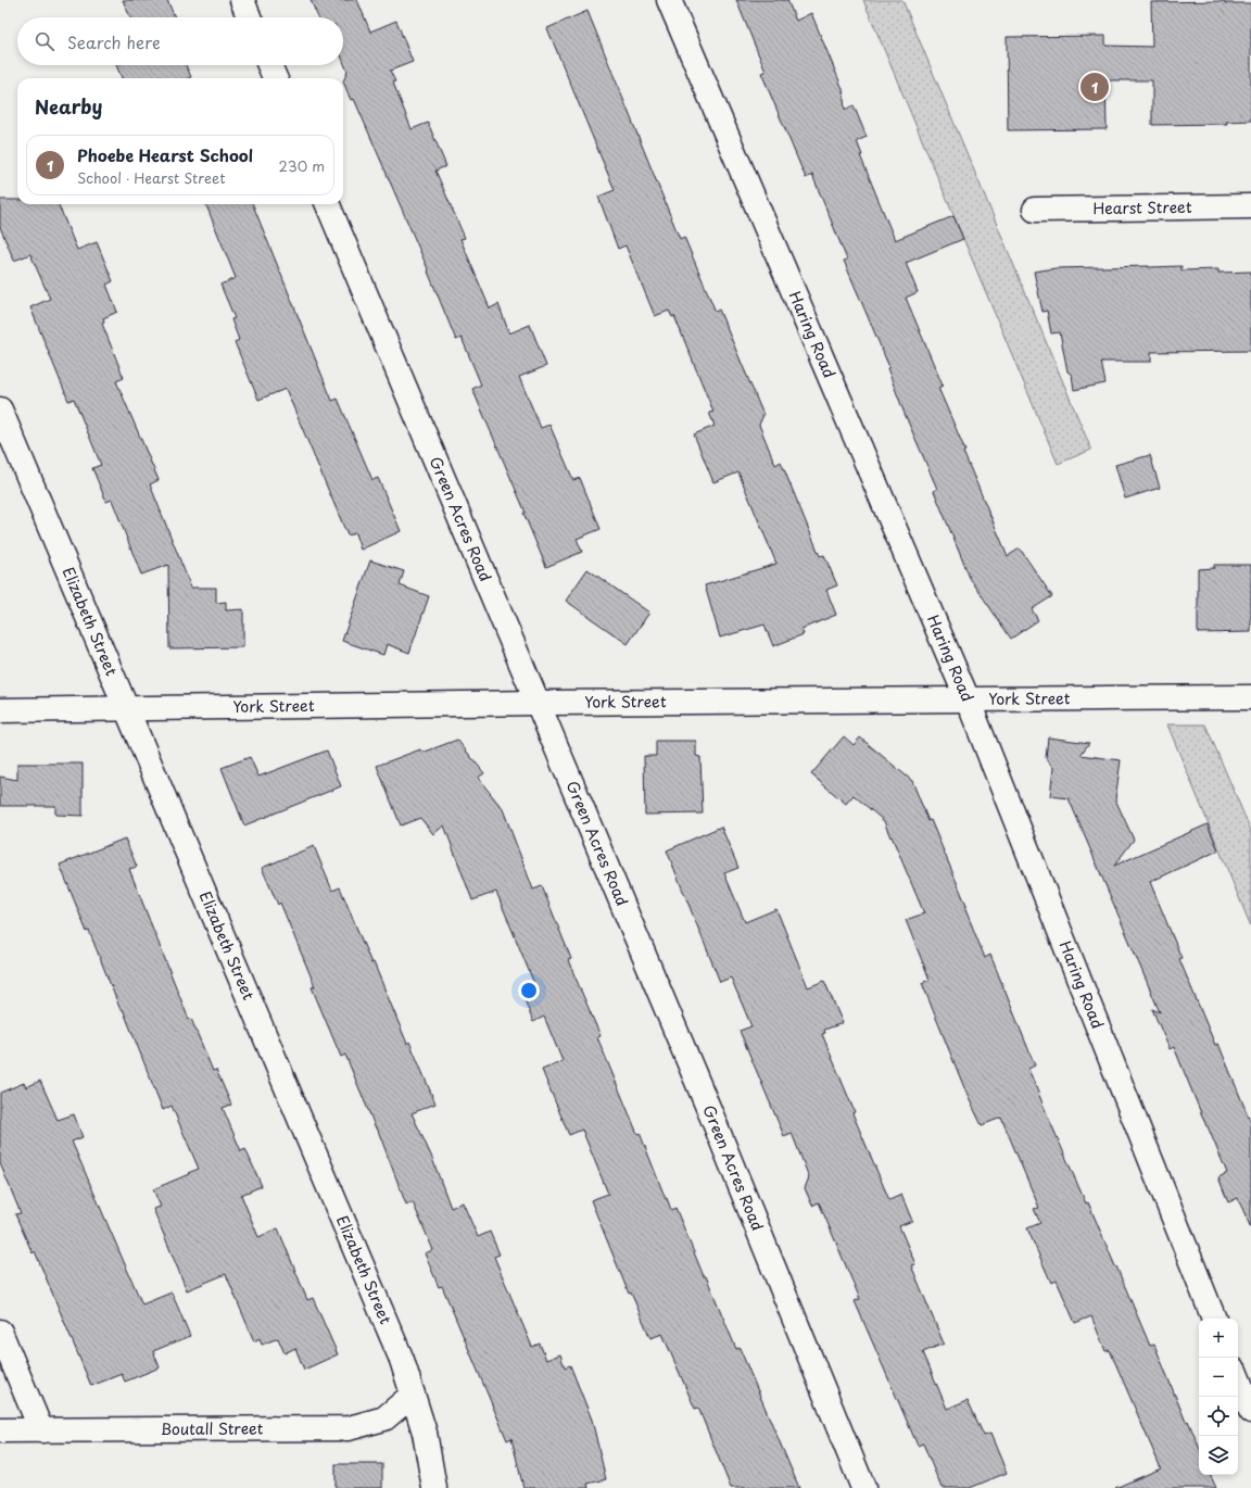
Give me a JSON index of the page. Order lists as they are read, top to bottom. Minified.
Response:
{"streets":{"street":["Hearst Street","Haring Road","Green Acres Road","Elizabeth Street","York Street","Boutall Street"]},"crossings":[["Haring Road","York Street"],["Green Acres Road","York Street"],["Elizabeth Street","York Street"],["Elizabeth Street","Boutall Street"]],"page":{"search":"Search here","pins":"1","heading":"Nearby","list":[{"mark":"1","name":"Phoebe Hearst School","note":"School · Hearst Street","value":"230 m"}],"map_buttons":["+","−"]}}
